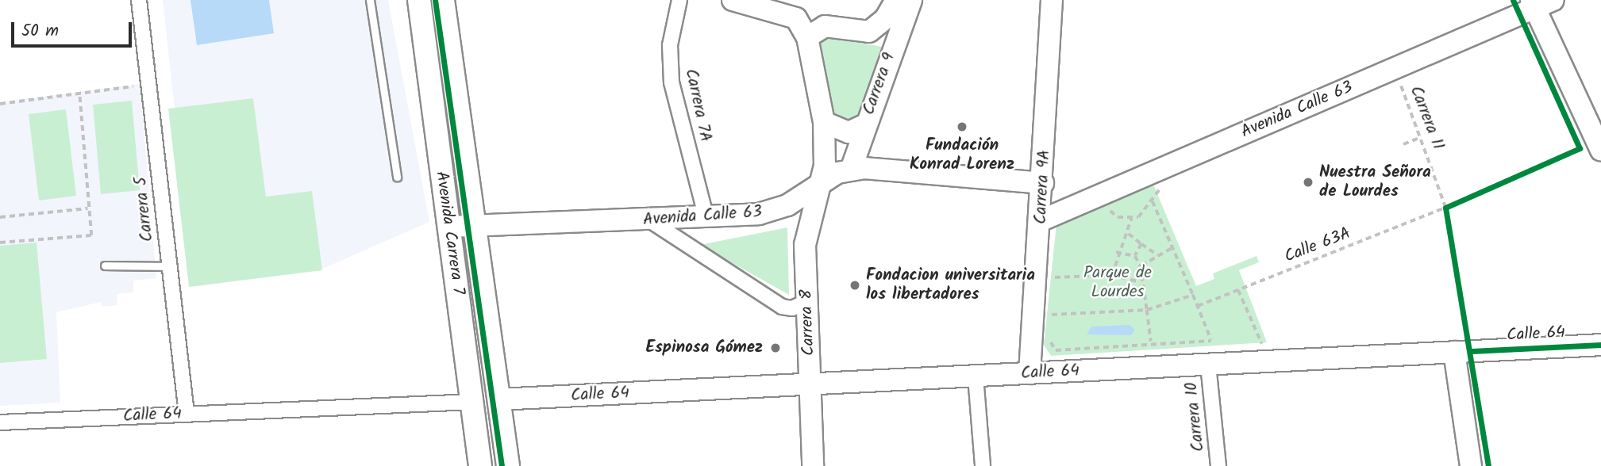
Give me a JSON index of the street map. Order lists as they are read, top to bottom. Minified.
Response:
{"streets":{"main road":["Avenida Carrera 7"],"street":["Carrera 9","Carrera 7A","Avenida Calle 63","Carrera 9A","Carrera 5","Carrera 8","Calle 64","Carrera 10"],"path":["Carrera 11","Calle 63A"]},"crossings":[["Carrera 9","Avenida Calle 63"],["Carrera 7A","Avenida Calle 63"],["Avenida Calle 63","Carrera 11"],["Avenida Calle 63","Carrera 9A"],["Avenida Calle 63","Avenida Carrera 7"],["Avenida Calle 63","Carrera 8"],["Carrera 11","Calle 63A"],["Carrera 9A","Calle 64"],["Carrera 5","Calle 64"],["Avenida Carrera 7","Calle 64"],["Carrera 8","Calle 64"],["Calle 64","Carrera 10"]],"parks":["Parque de Lourdes"],"places":["Fundación Konrad Lorenz","Nuestra Señora de Lourdes","Fondacion universitaria los libertadores","Espinosa Gómez"],"scale_bar":"50 m"}
